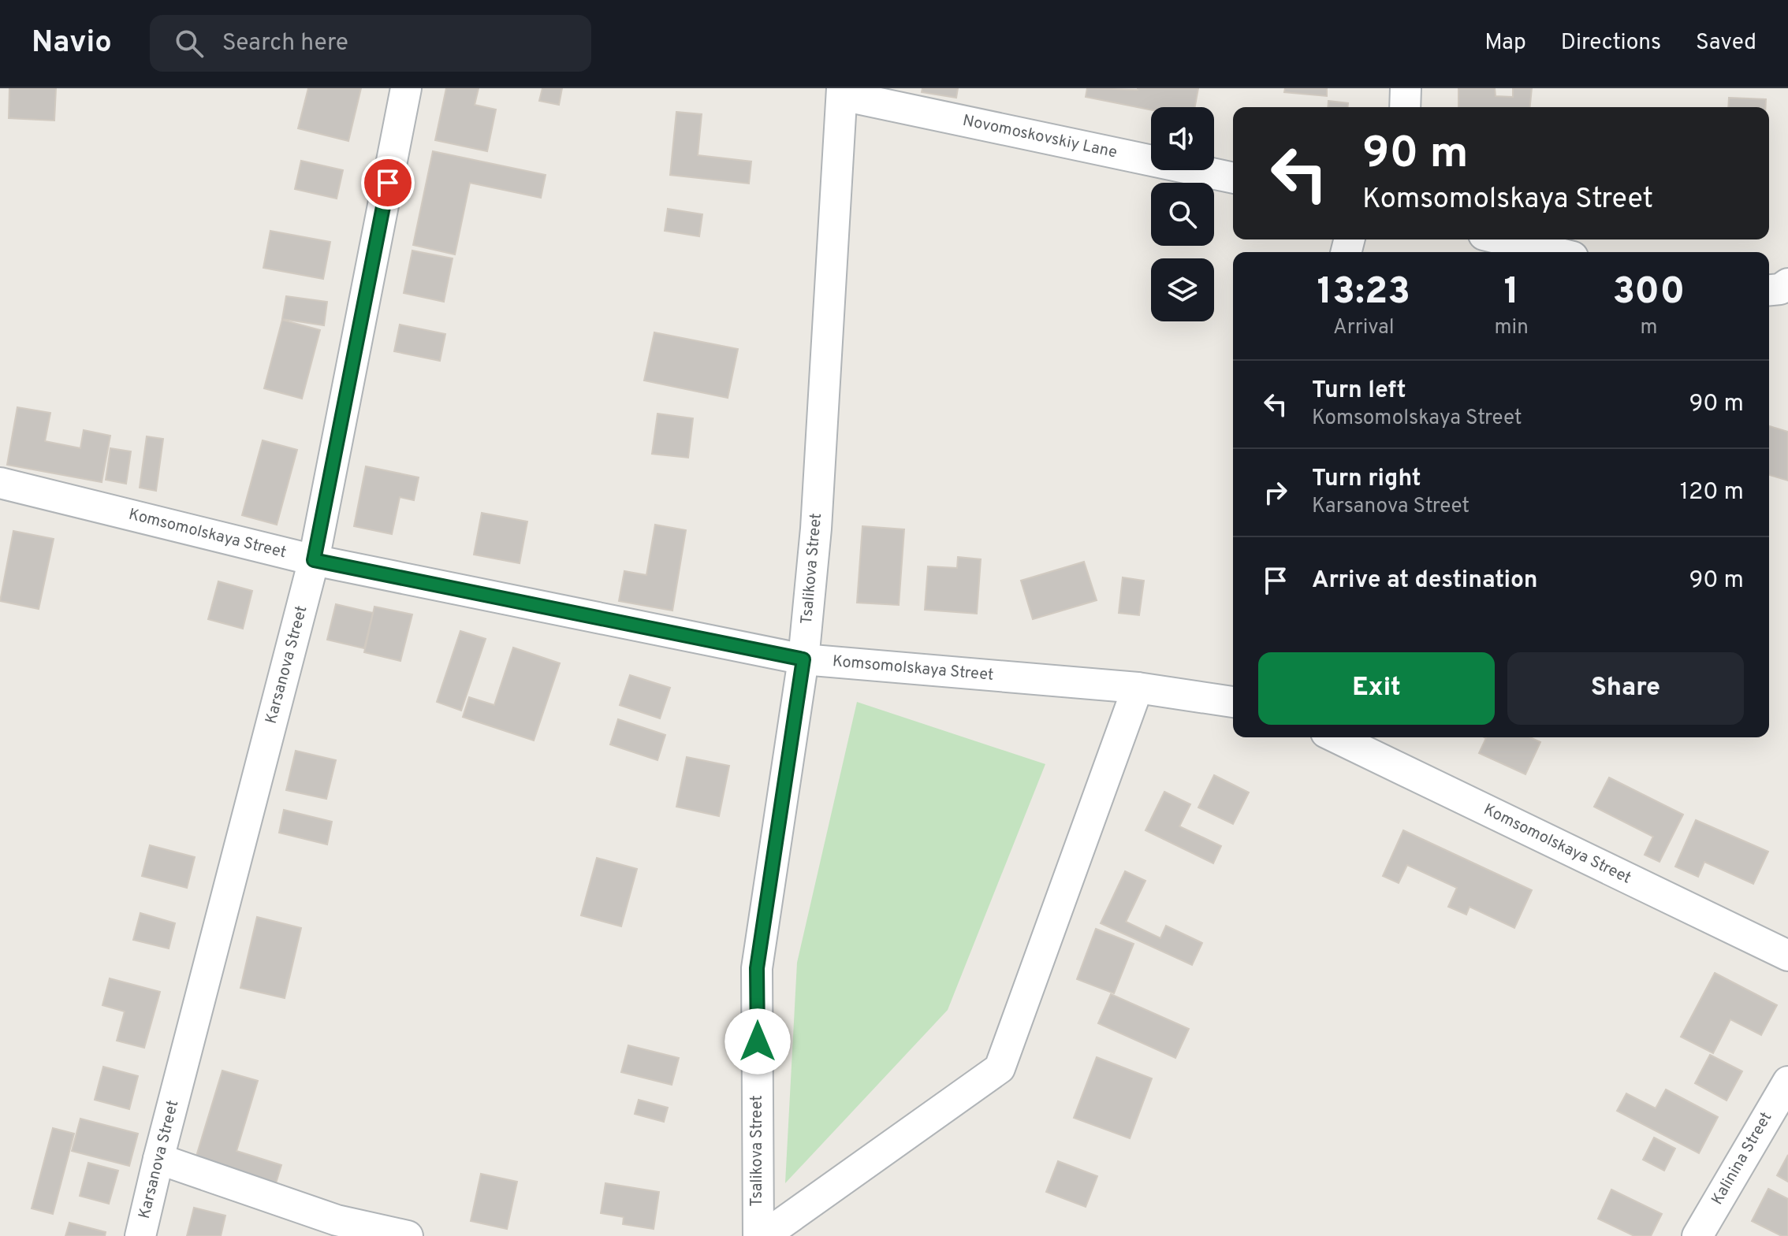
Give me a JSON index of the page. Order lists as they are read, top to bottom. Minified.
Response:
{"streets":{"street":["Novomoskovskiy Lane","Komsomolskaya Street","Tsalikova Street","Karsanova Street","Kalinina Street"]},"crossings":[["Novomoskovskiy Lane","Tsalikova Street"],["Komsomolskaya Street","Tsalikova Street"],["Komsomolskaya Street","Karsanova Street"]],"page":{"header":"Navio","search":"Search here","nav":["Map","Directions","Saved"],"turn":["90 m","Komsomolskaya Street"],"eta":["13:23","Arrival","1","min","300","m"],"list":[{"name":"Turn left","note":"Komsomolskaya Street","value":"90 m"},{"name":"Turn right","note":"Karsanova Street","value":"120 m"},{"name":"Arrive at destination","value":"90 m"}],"buttons":["Exit","Share"]}}
